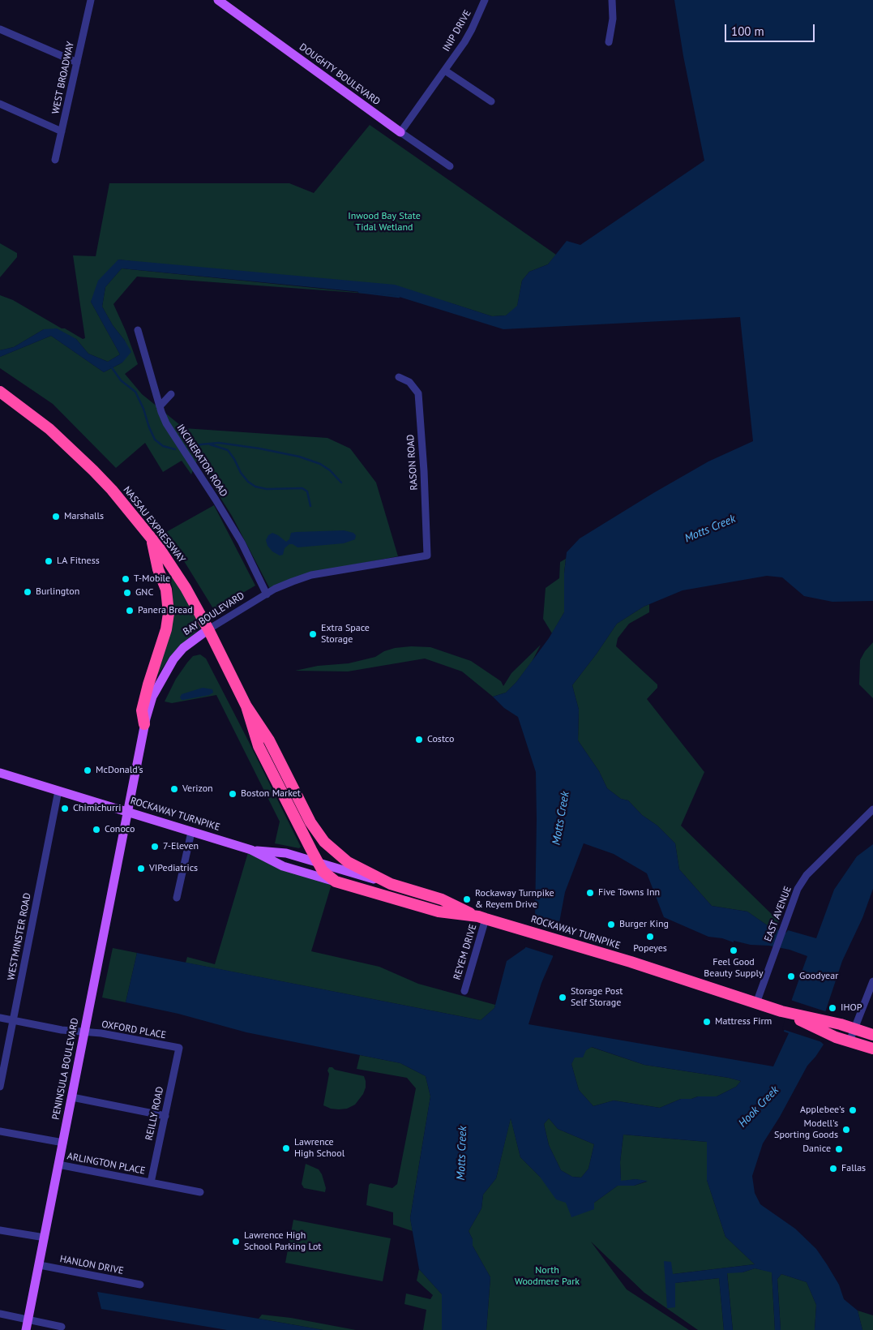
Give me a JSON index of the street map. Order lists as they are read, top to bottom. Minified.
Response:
{"streets":{"highway":["NASSAU EXPRESSWAY","ROCKAWAY TURNPIKE"],"main road":["DOUGHTY BOULEVARD","BAY BOULEVARD","PENINSULA BOULEVARD"],"street":["INIP DRIVE","WEST BROADWAY","INCINERATOR ROAD","RASON ROAD","EAST AVENUE","WESTMINSTER ROAD","REYEM DRIVE","OXFORD PLACE","REILLY ROAD","ARLINGTON PLACE","HANLON DRIVE"]},"crossings":[["INIP DRIVE","DOUGHTY BOULEVARD"],["INCINERATOR ROAD","BAY BOULEVARD"],["RASON ROAD","BAY BOULEVARD"],["NASSAU EXPRESSWAY","BAY BOULEVARD"],["NASSAU EXPRESSWAY","ROCKAWAY TURNPIKE"],["BAY BOULEVARD","ROCKAWAY TURNPIKE"],["BAY BOULEVARD","PENINSULA BOULEVARD"],["ROCKAWAY TURNPIKE","EAST AVENUE"],["ROCKAWAY TURNPIKE","WESTMINSTER ROAD"],["ROCKAWAY TURNPIKE","REYEM DRIVE"],["ROCKAWAY TURNPIKE","PENINSULA BOULEVARD"],["WESTMINSTER ROAD","OXFORD PLACE"],["OXFORD PLACE","PENINSULA BOULEVARD"],["OXFORD PLACE","REILLY ROAD"],["PENINSULA BOULEVARD","ARLINGTON PLACE"],["PENINSULA BOULEVARD","HANLON DRIVE"],["REILLY ROAD","ARLINGTON PLACE"]],"water":["Motts Creek","Hook Creek"],"parks":["Inwood Bay State Tidal Wetland","North Woodmere Park"],"places":["Marshalls","LA Fitness","T-Mobile","Burlington","GNC","Panera Bread","Extra Space Storage","Costco","McDonald's","Verizon","Boston Market","Chimichurri","Conoco","7-Eleven","VIPediatrics","Five Towns Inn","Rockaway Turnpike & Reyem Drive","Burger King","Popeyes","Feel Good Beauty Supply","Goodyear","Storage Post Self Storage","IHOP","Mattress Firm","Applebee's","Modell's Sporting Goods","Lawrence High School","Danice","Fallas","Lawrence High School Parking Lot"],"scale_bar":"100 m"}
